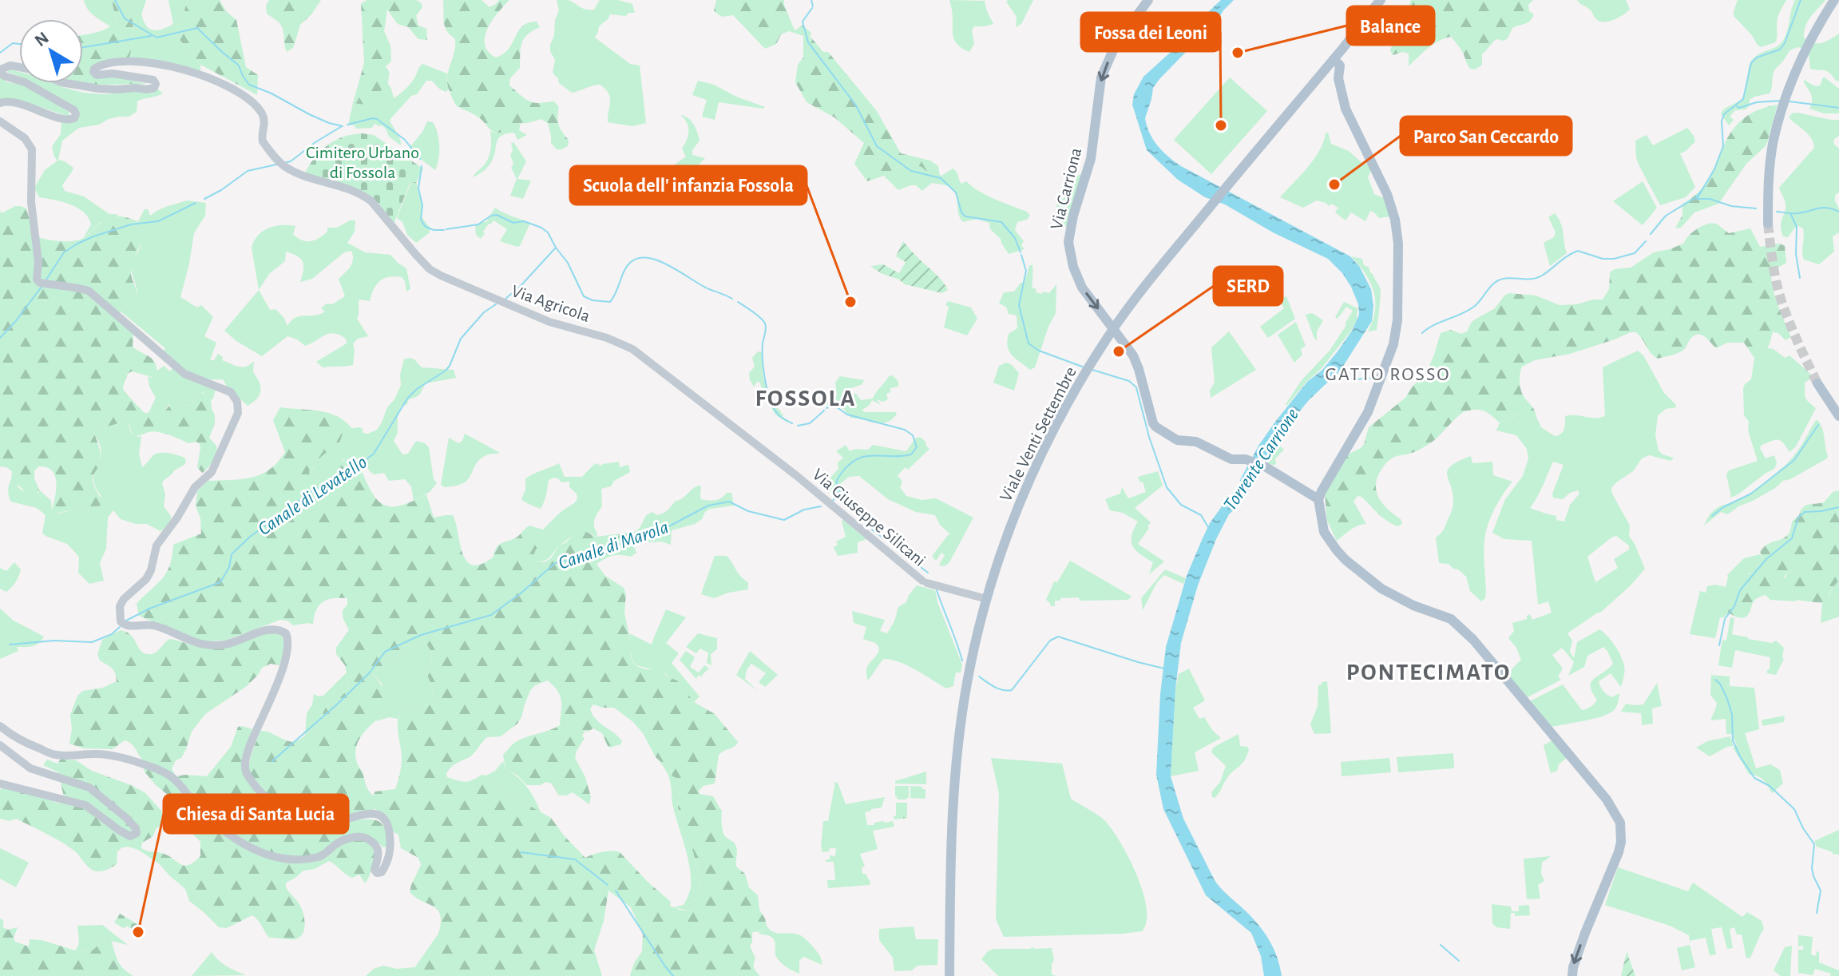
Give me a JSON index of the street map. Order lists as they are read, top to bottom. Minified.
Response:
{"streets":{"main road":["Via Carriona","Viale Venti Settembre"],"street":["Via Agricola","Via Giuseppe Silicani"]},"crossings":[["Via Carriona","Viale Venti Settembre"],["Via Agricola","Via Giuseppe Silicani"],["Viale Venti Settembre","Via Giuseppe Silicani"]],"one_way":["Via Carriona"],"districts":["GATTO ROSSO","FOSSOLA","PONTECIMATO"],"water":["Torrente Carrione","Canale di Levatello","Canale di Marola"],"parks":["Cimitero Urbano di Fossola"],"places":["Balance","Fossa dei Leoni","Parco San Ceccardo","Scuola dell' infanzia Fossola","SERD","Chiesa di Santa Lucia"],"north":"top left"}
